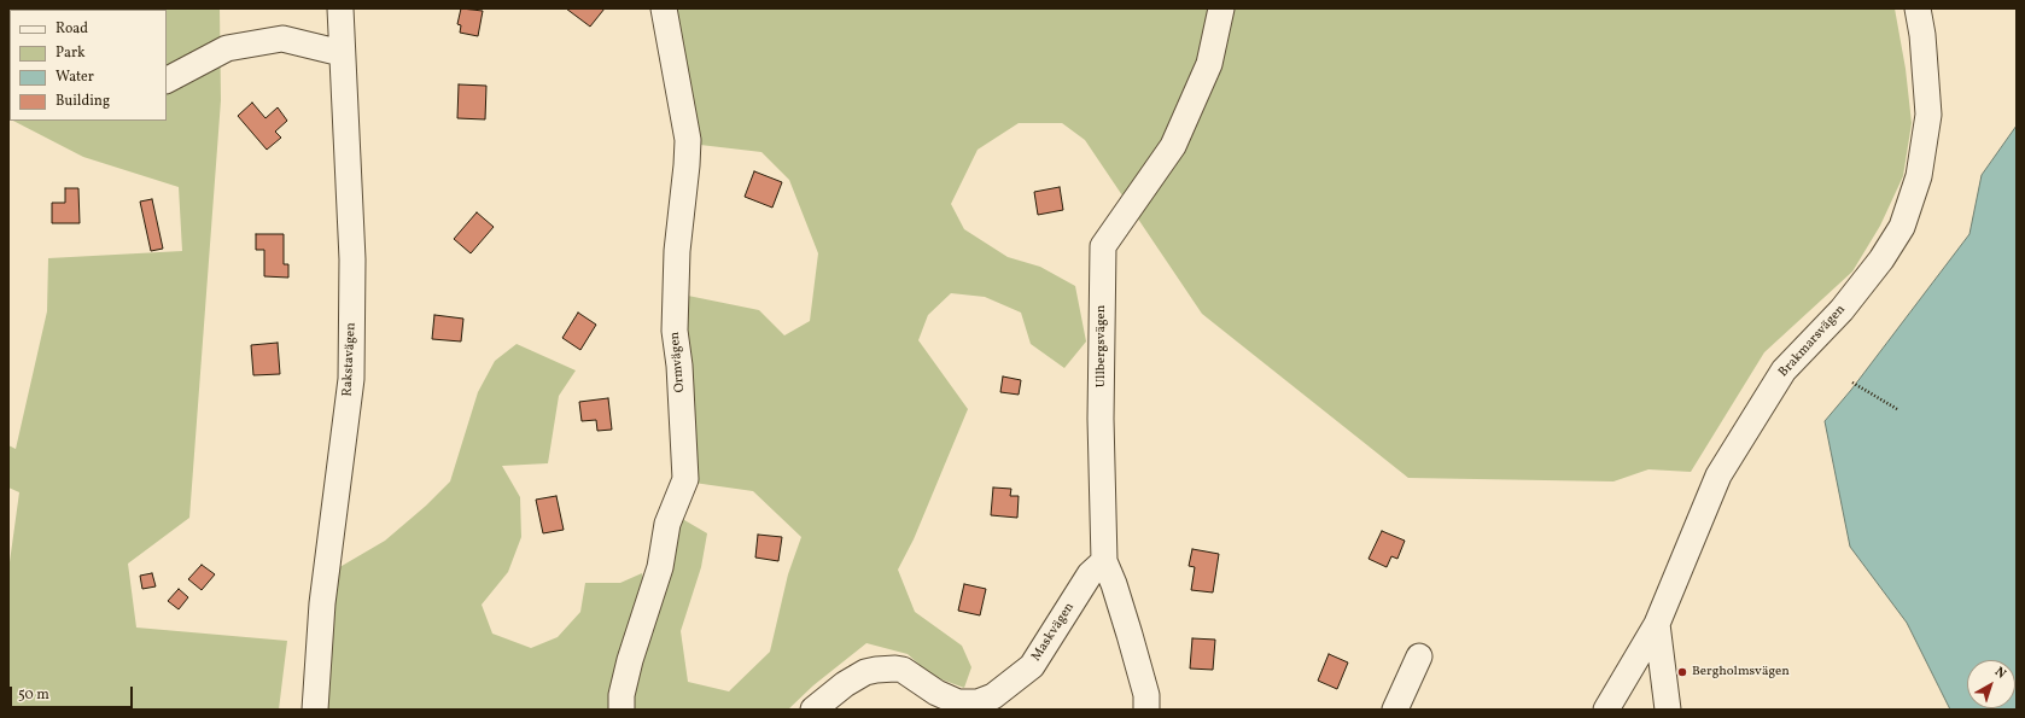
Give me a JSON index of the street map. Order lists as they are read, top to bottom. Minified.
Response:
{"streets":{"street":["Brakmarsvägen","Ullbergsvägen","Rakstavägen","Ormvägen","Maskvägen"]},"crossings":[["Ullbergsvägen","Maskvägen"]],"places":["Bergholmsvägen"],"legend":["Road","Park","Water","Building"],"scale_bar":"50 m","north":"top right"}
